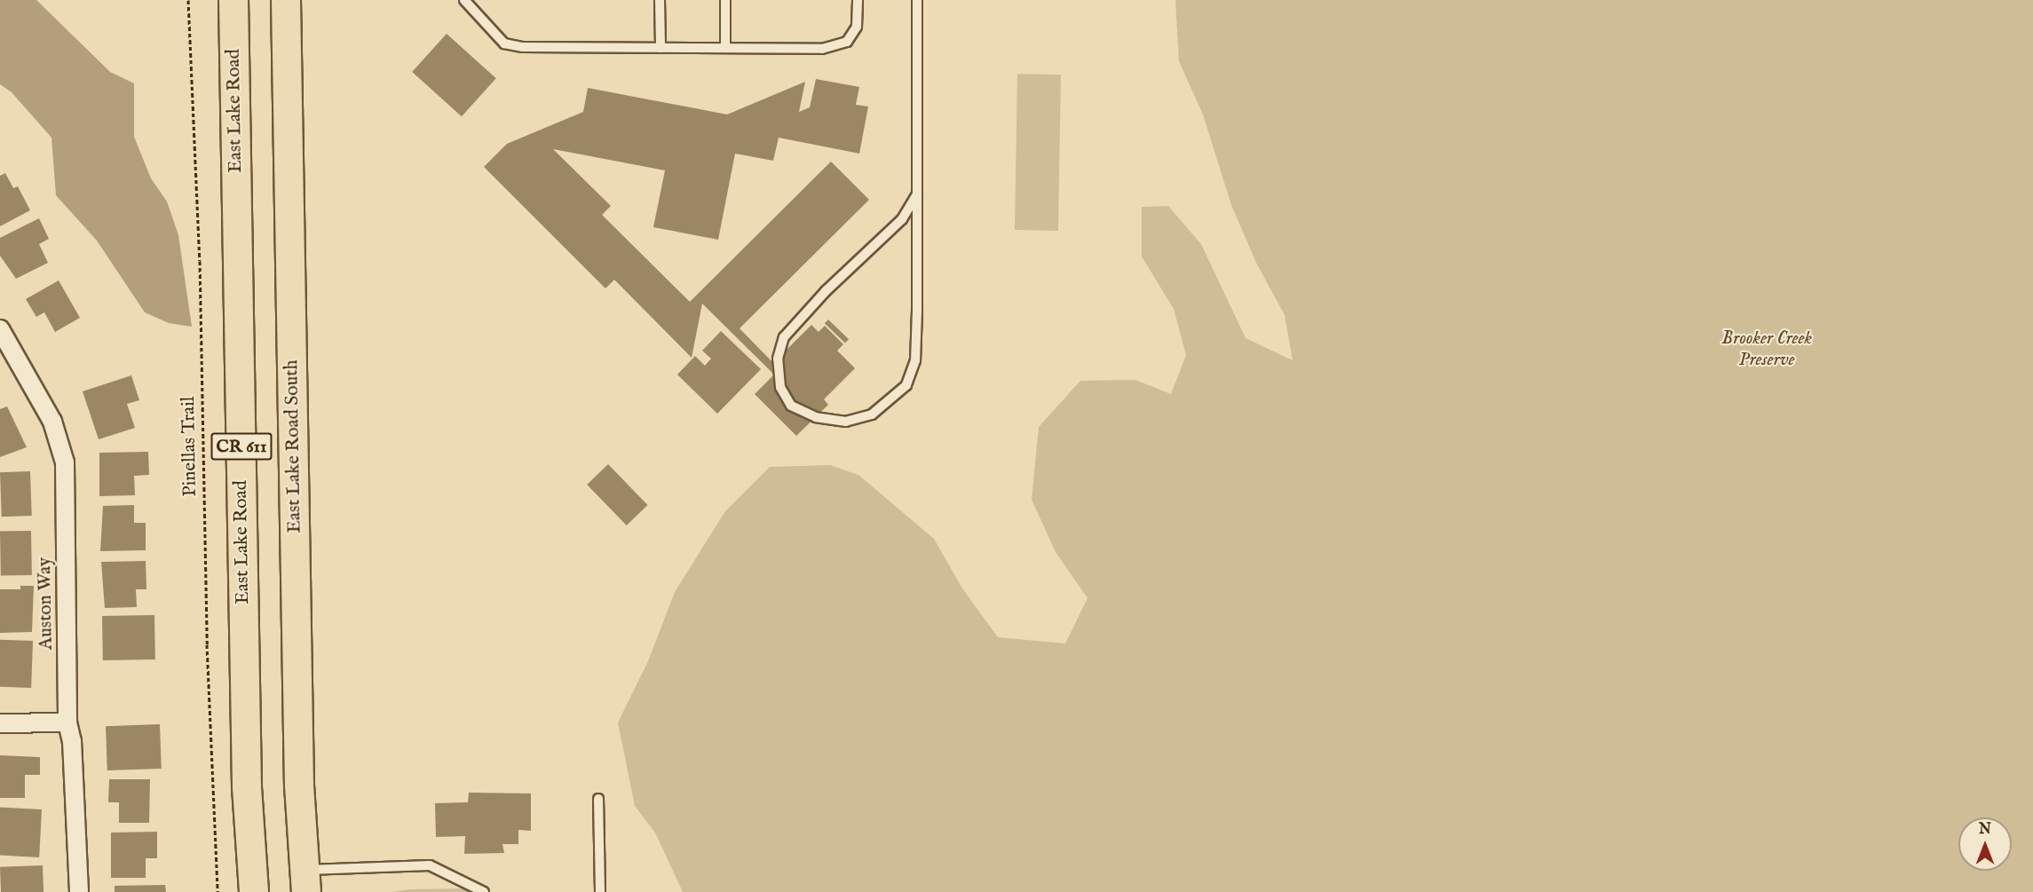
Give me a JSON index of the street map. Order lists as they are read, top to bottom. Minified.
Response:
{"streets":{"main road":["East Lake Road","CR 611","East Lake Road South"],"street":["Auston Way"],"path":["Pinellas Trail"]},"parks":["Brooker Creek Preserve"],"north":"top"}
